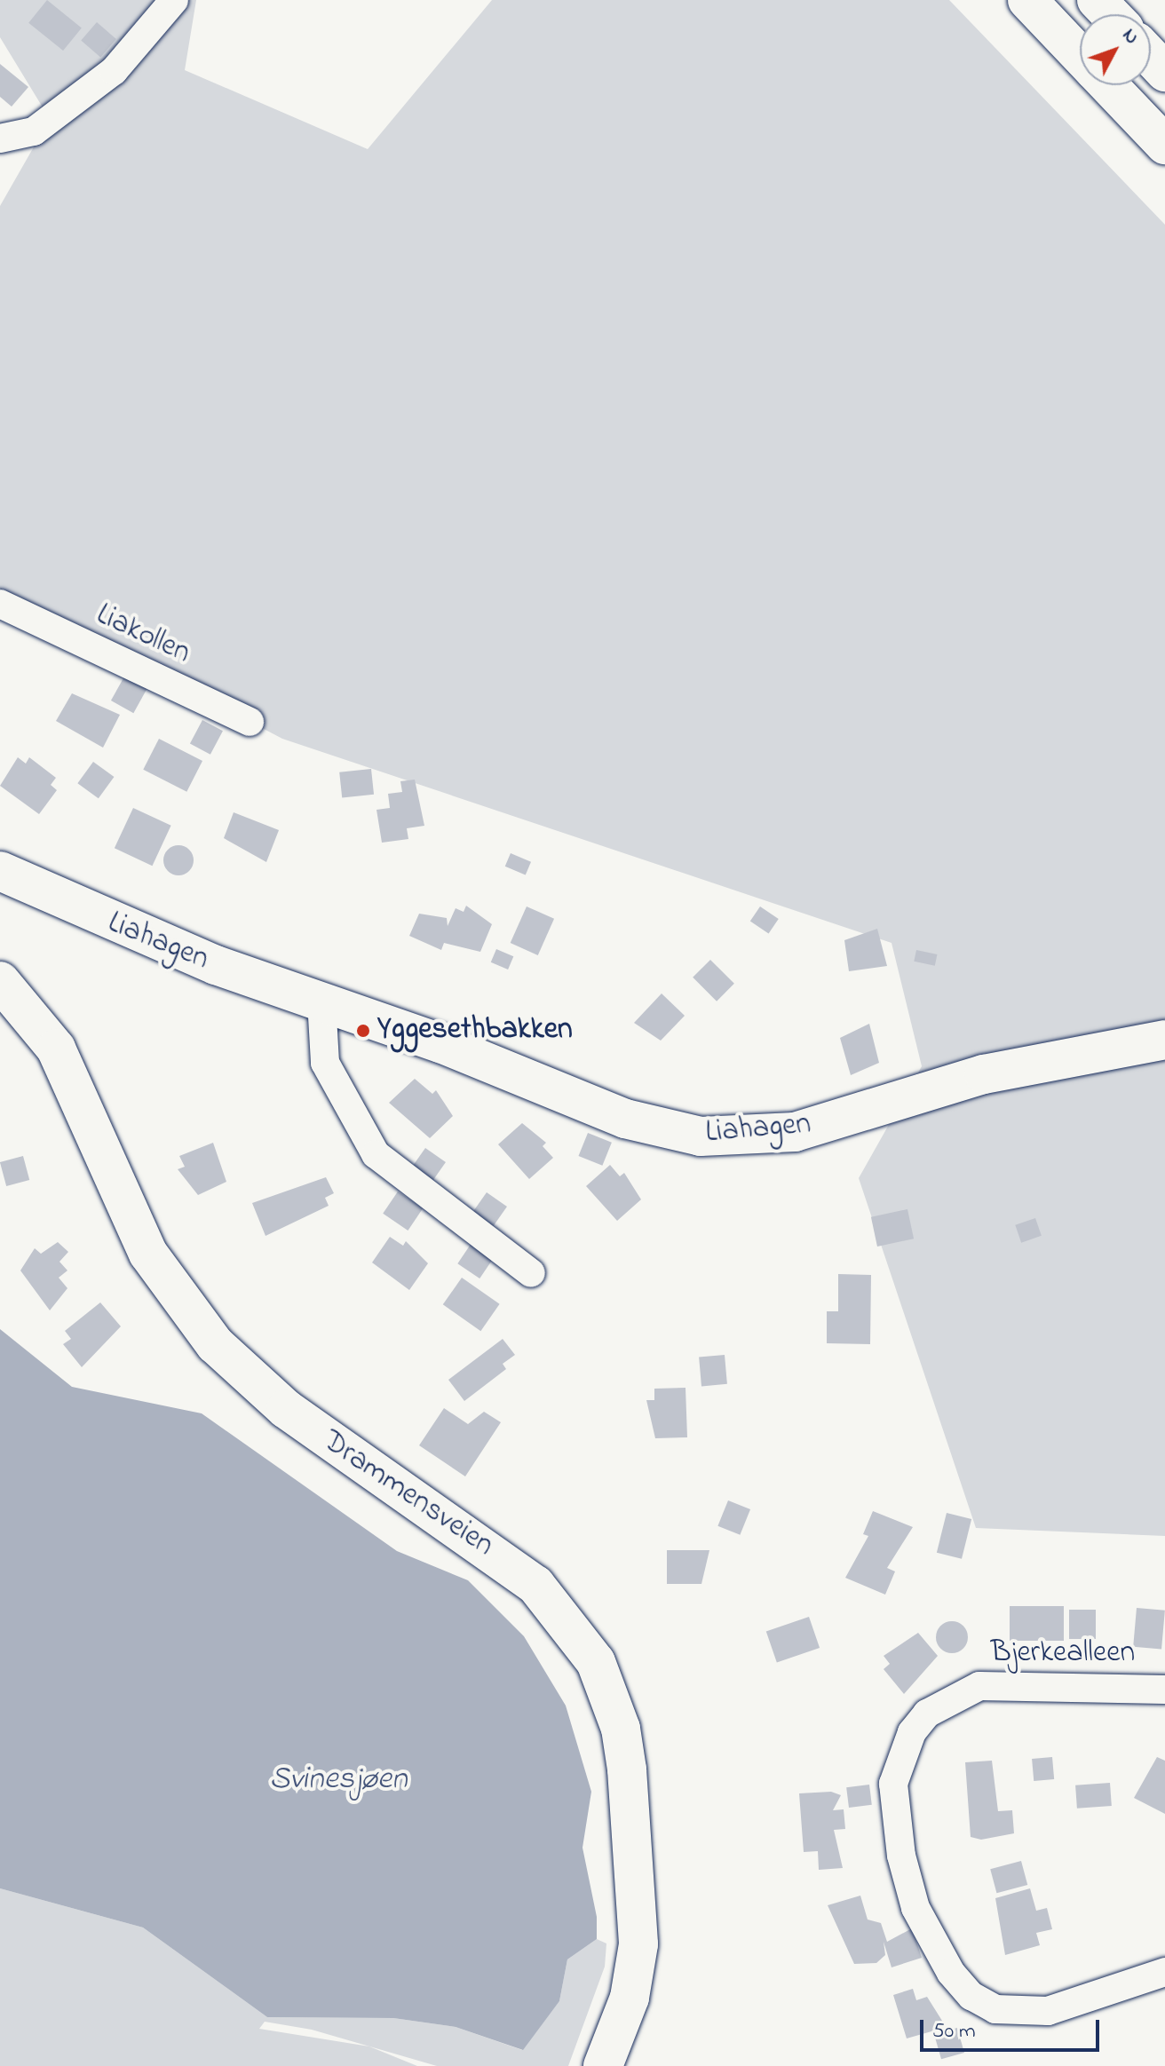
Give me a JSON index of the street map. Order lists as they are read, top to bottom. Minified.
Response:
{"streets":{"main road":["Liahagen","Drammensveien"],"street":["Liakollen","Bjerkealleen"]},"water":["Svinesjøen"],"places":["Yggesethbakken"],"scale_bar":"50 m","north":"top right"}
